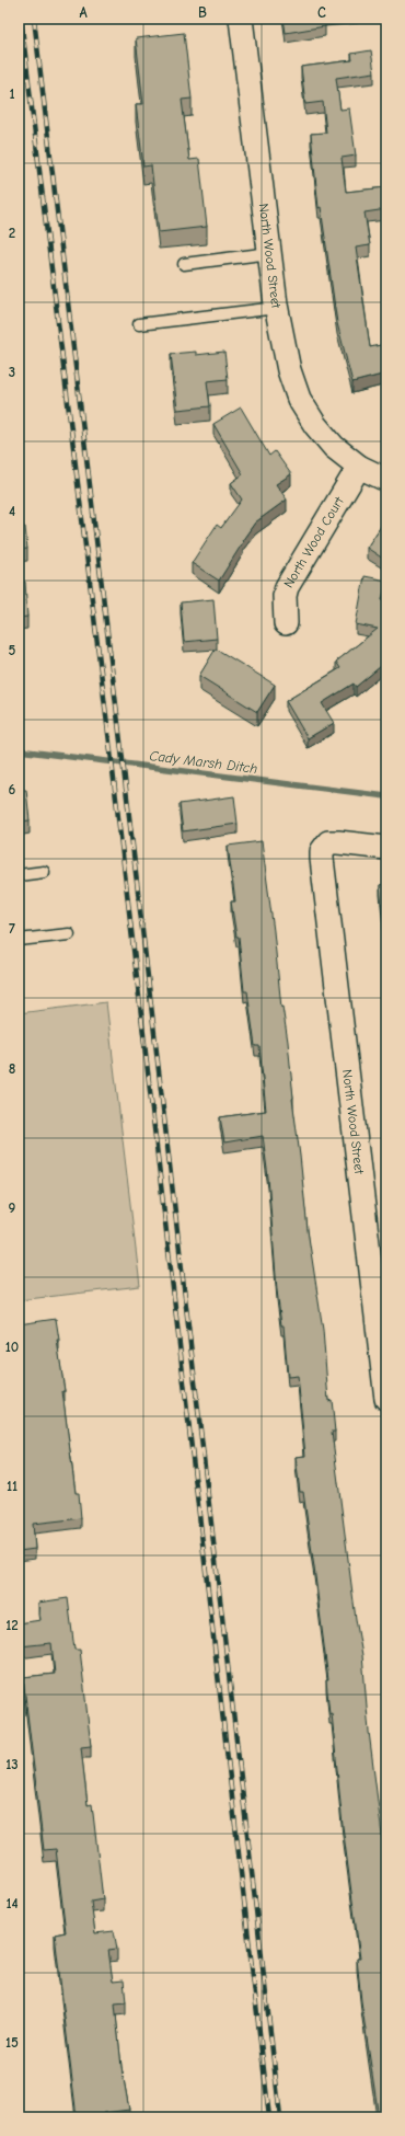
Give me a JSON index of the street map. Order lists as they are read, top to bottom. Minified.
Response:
{"streets":{"street":["North Wood Street","North Wood Court"]},"crossings":[["North Wood Street","North Wood Court"]],"water":["Cady Marsh Ditch"],"grid":{"columns":["A","B","C"],"rows":["1","2","3","4","5","6","7","8","9","10","11","12","13","14","15"]}}
